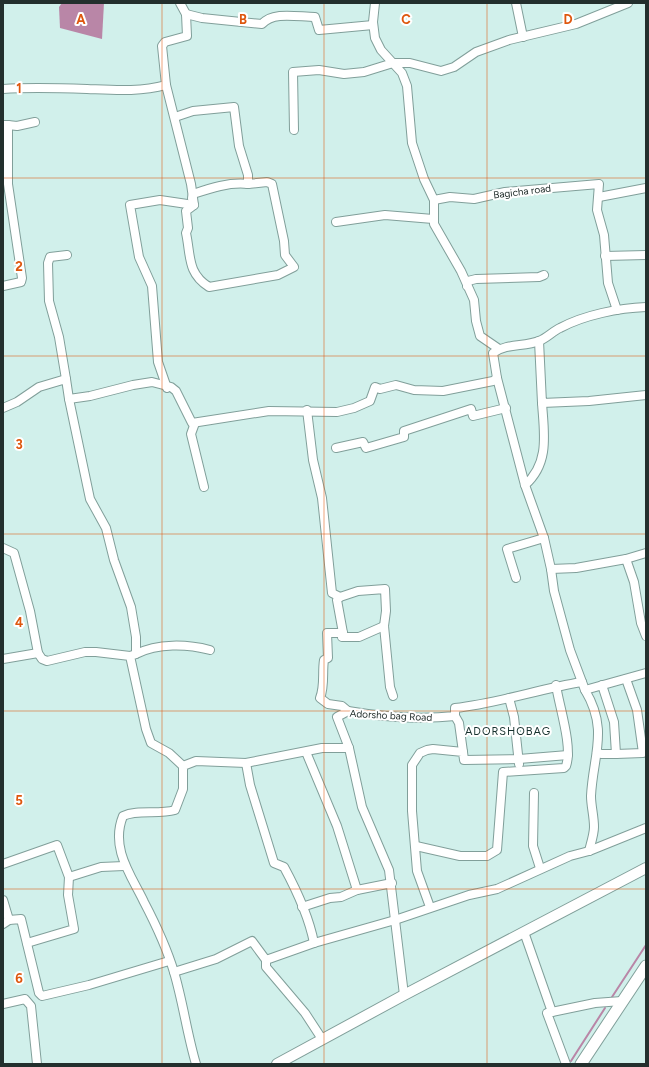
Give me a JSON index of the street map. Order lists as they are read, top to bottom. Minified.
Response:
{"streets":{"street":["Bagicha road","Adorsho bag Road"]},"districts":["ADORSHOBAG"],"grid":{"columns":["A","B","C","D"],"rows":["1","2","3","4","5","6"]}}
